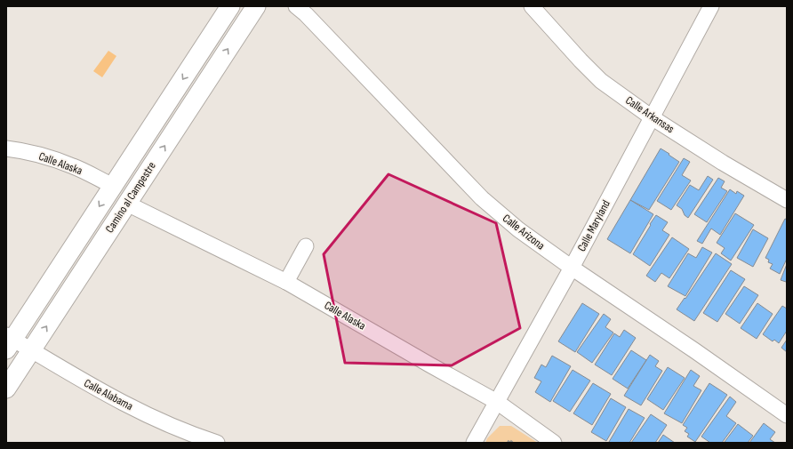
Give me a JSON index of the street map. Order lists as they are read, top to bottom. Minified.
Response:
{"streets":{"street":["Calle Arkansas","Calle Alaska","Camino al Campestre","Calle Maryland","Calle Arizona","Calle Alabama"]},"crossings":[["Calle Arkansas","Calle Maryland"],["Calle Alaska","Camino al Campestre"],["Calle Alaska","Calle Maryland"],["Camino al Campestre","Calle Alabama"],["Calle Maryland","Calle Arizona"]]}
